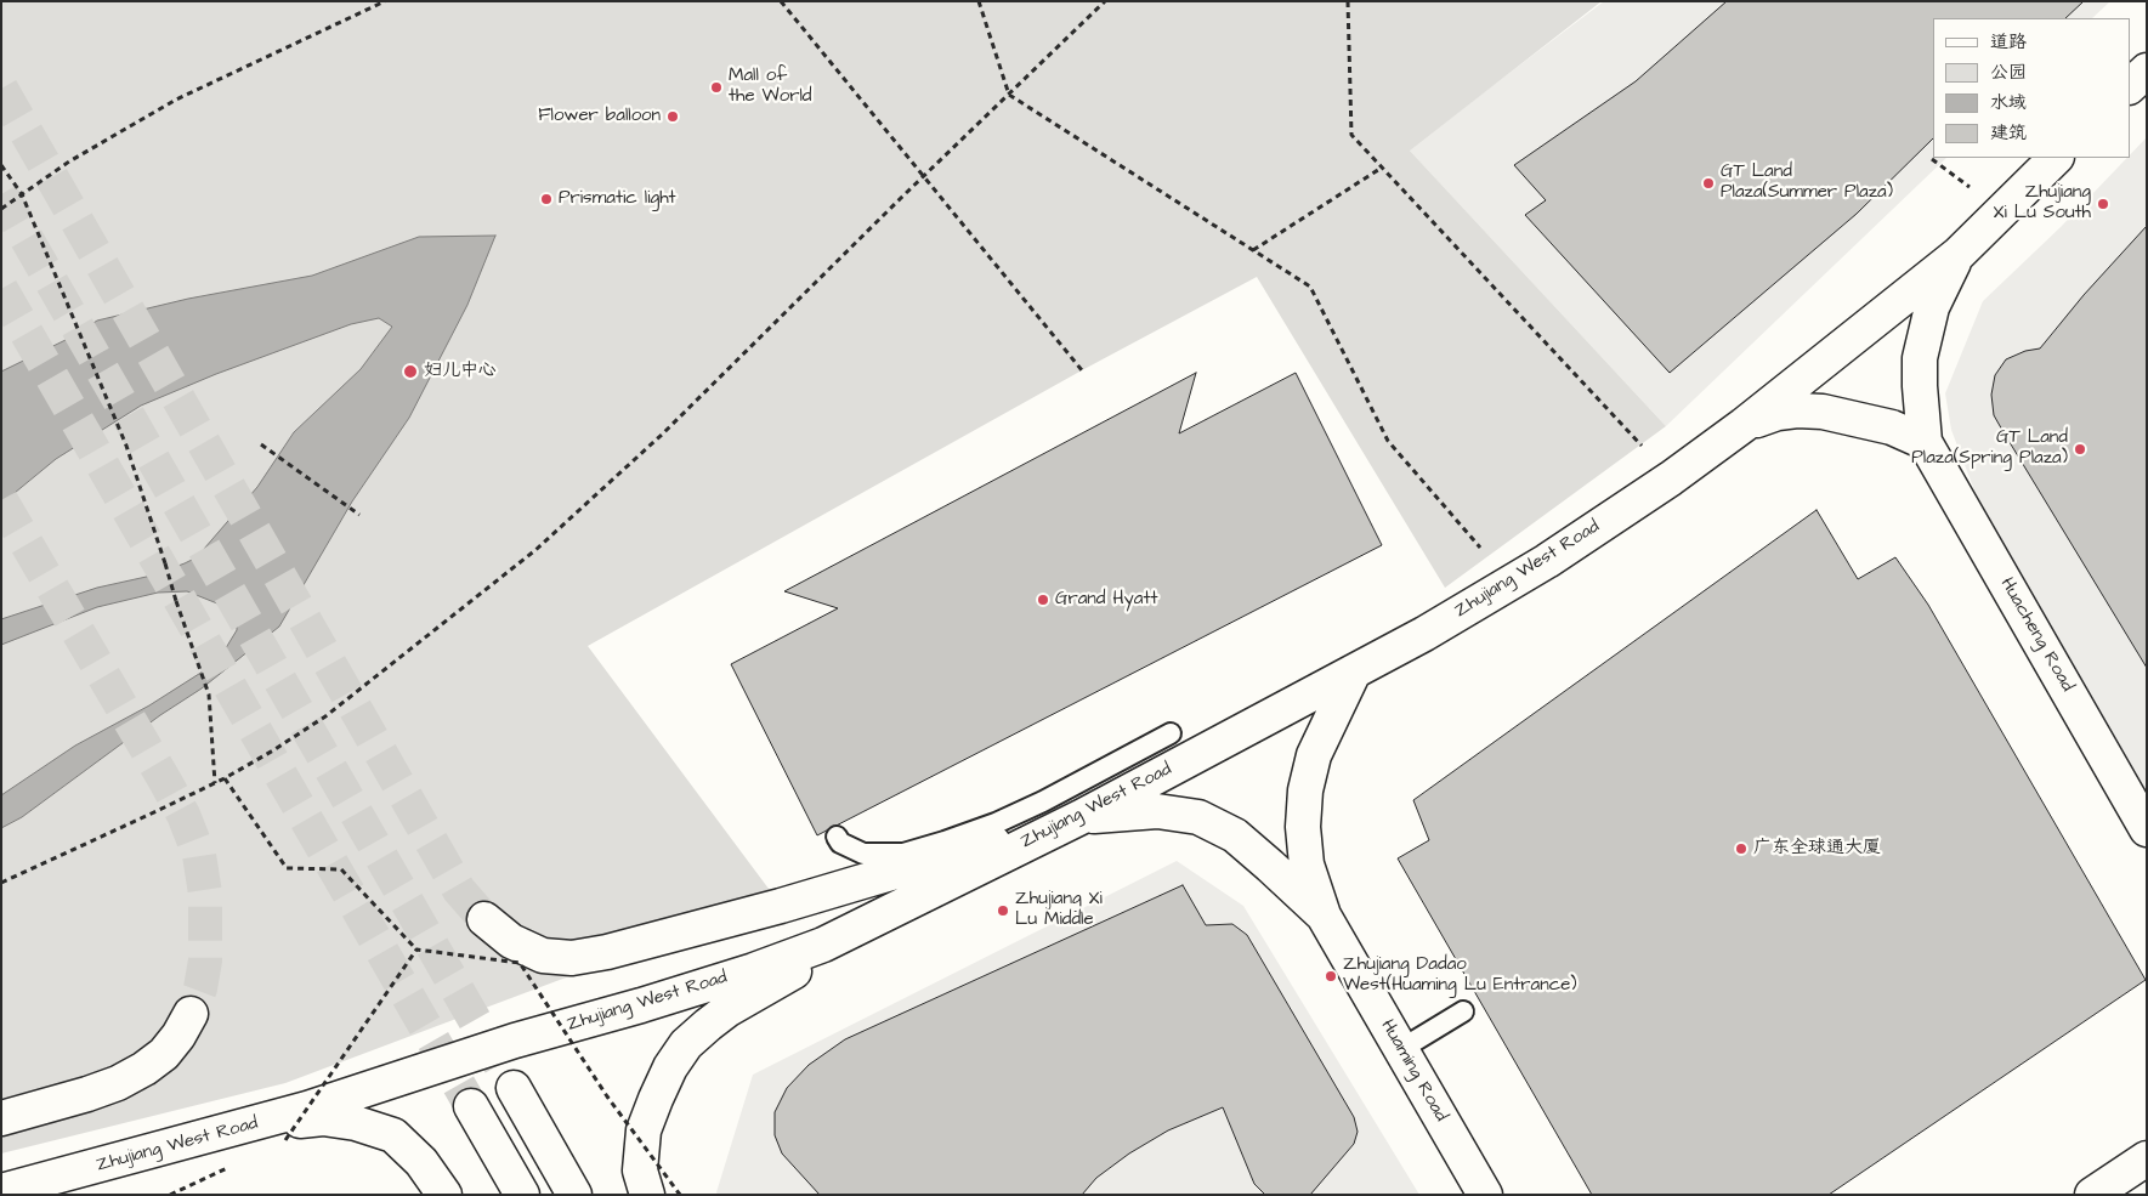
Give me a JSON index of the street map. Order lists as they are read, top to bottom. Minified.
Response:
{"streets":{"main road":["Zhujiang West Road","Huacheng Road","Huaming Road"]},"places":["Mall of the World","Flower balloon","GT Land Plaza(Summer Plaza)","Prismatic light","Zhujiang Xi Lu South","妇儿中心","GT Land Plaza(Spring Plaza)","Grand Hyatt","广东全球通大厦","Zhujiang Xi Lu Middle","Zhujiang Dadao West(Huaming Lu Entrance)"],"legend":["道路","公园","水域","建筑"]}
